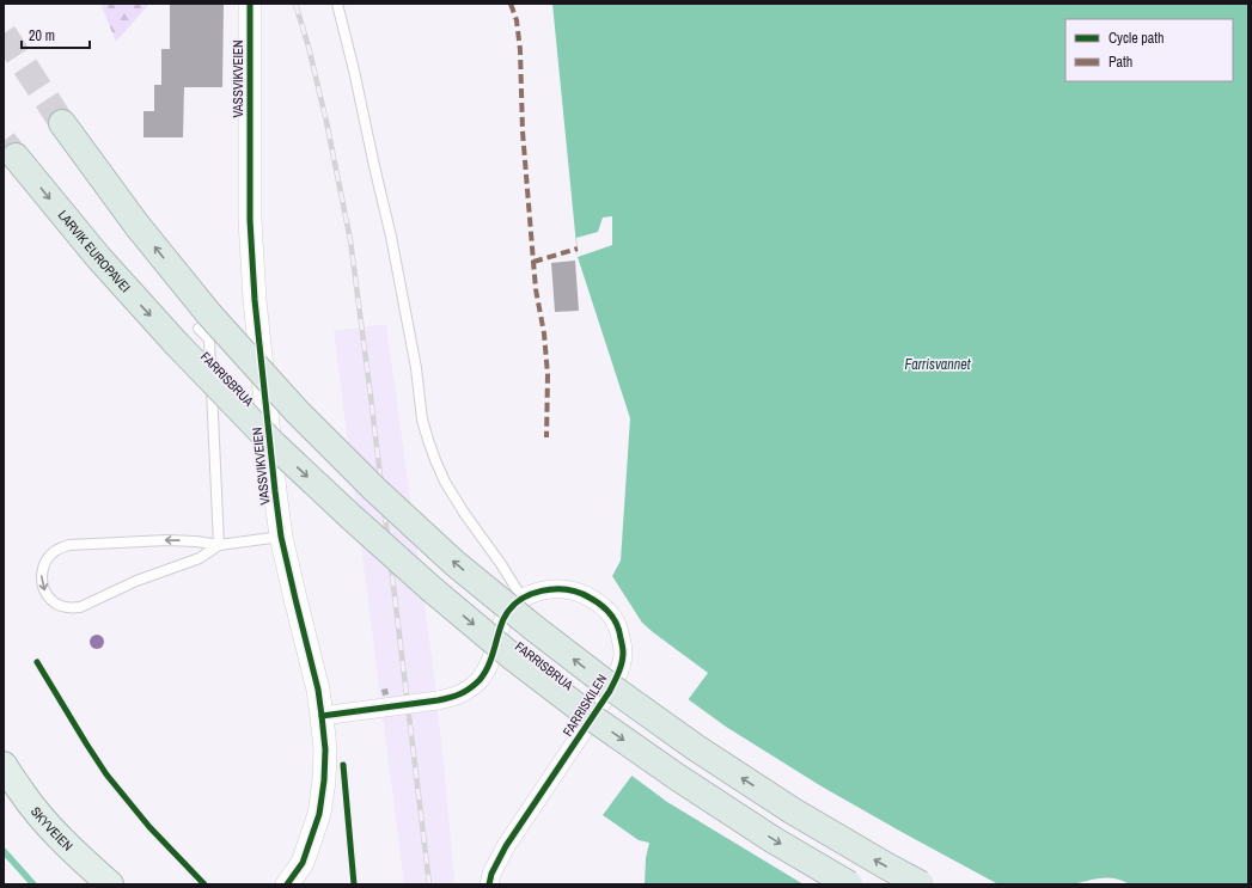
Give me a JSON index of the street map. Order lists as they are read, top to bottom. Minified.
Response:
{"streets":{"highway":["LARVIK EUROPAVEI","FARRISBRUA","SKYVEIEN"],"street":["VASSVIKVEIEN","FARRISKILEN"]},"crossings":[["VASSVIKVEIEN","FARRISKILEN"],["LARVIK EUROPAVEI","FARRISBRUA"]],"water":["Farrisvannet"],"legend":["Cycle path","Path"],"scale_bar":"20 m"}
